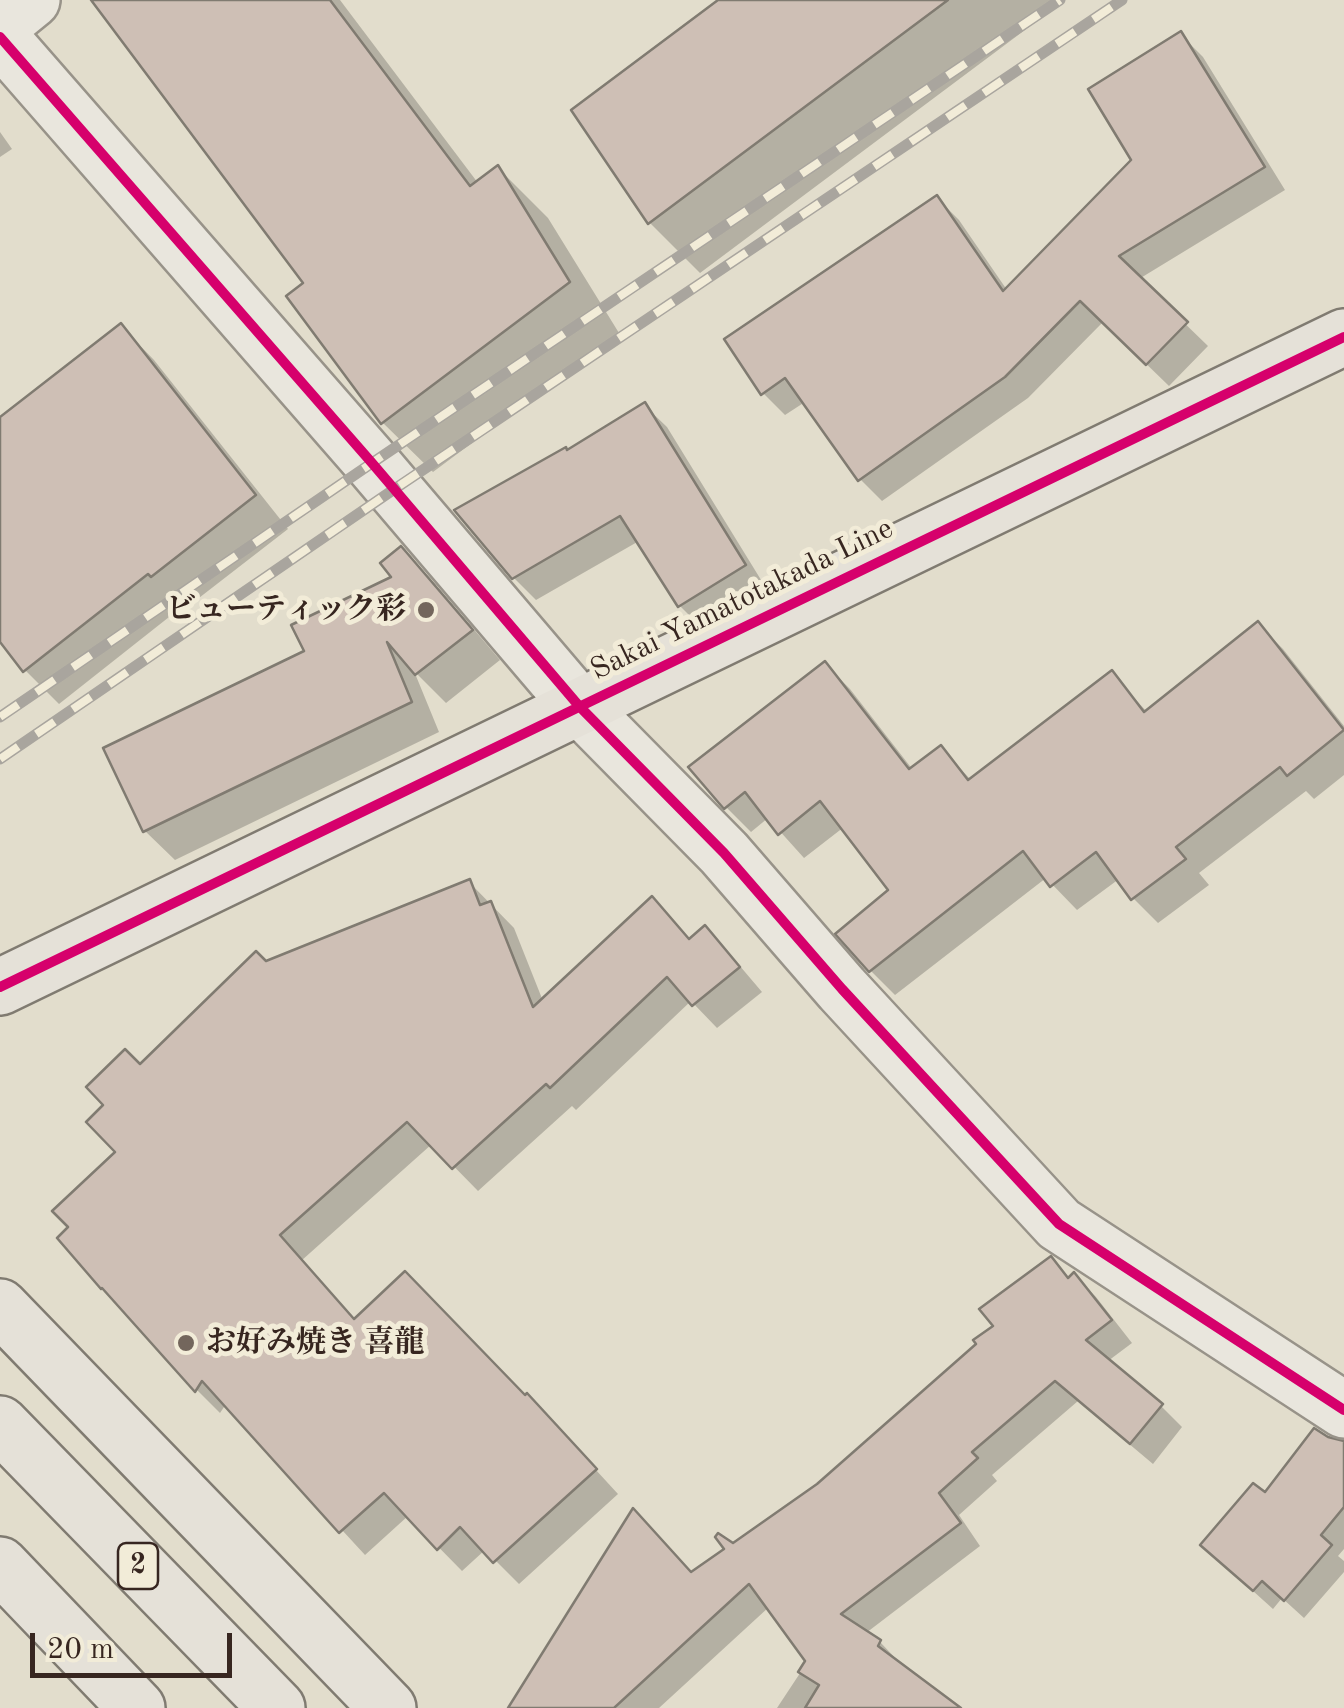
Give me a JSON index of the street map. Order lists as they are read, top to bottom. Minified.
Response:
{"streets":{"main road":["Sakai Yamatotakada Line","2"]},"places":["ビューティック彩","お好み焼き 喜龍"],"scale_bar":"20 m"}
